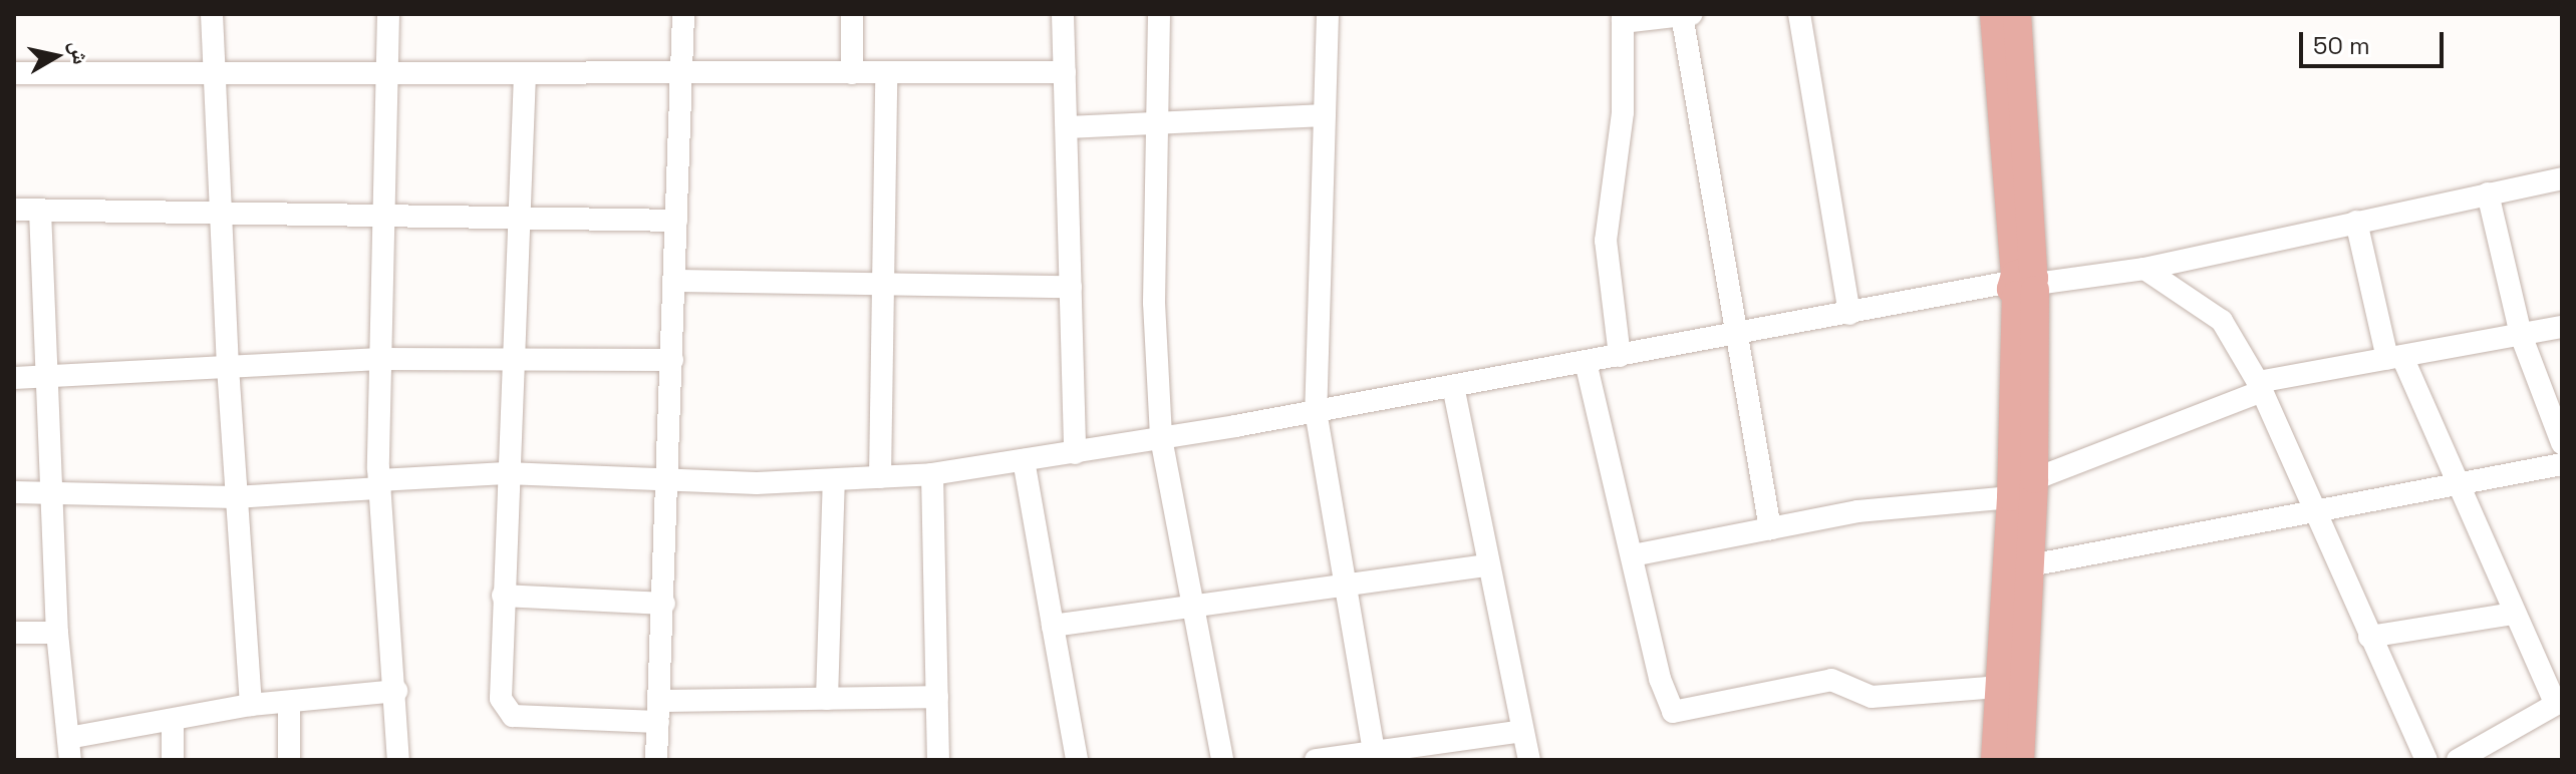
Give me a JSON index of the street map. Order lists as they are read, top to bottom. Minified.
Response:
{"scale_bar":"50 m","north":"right"}
